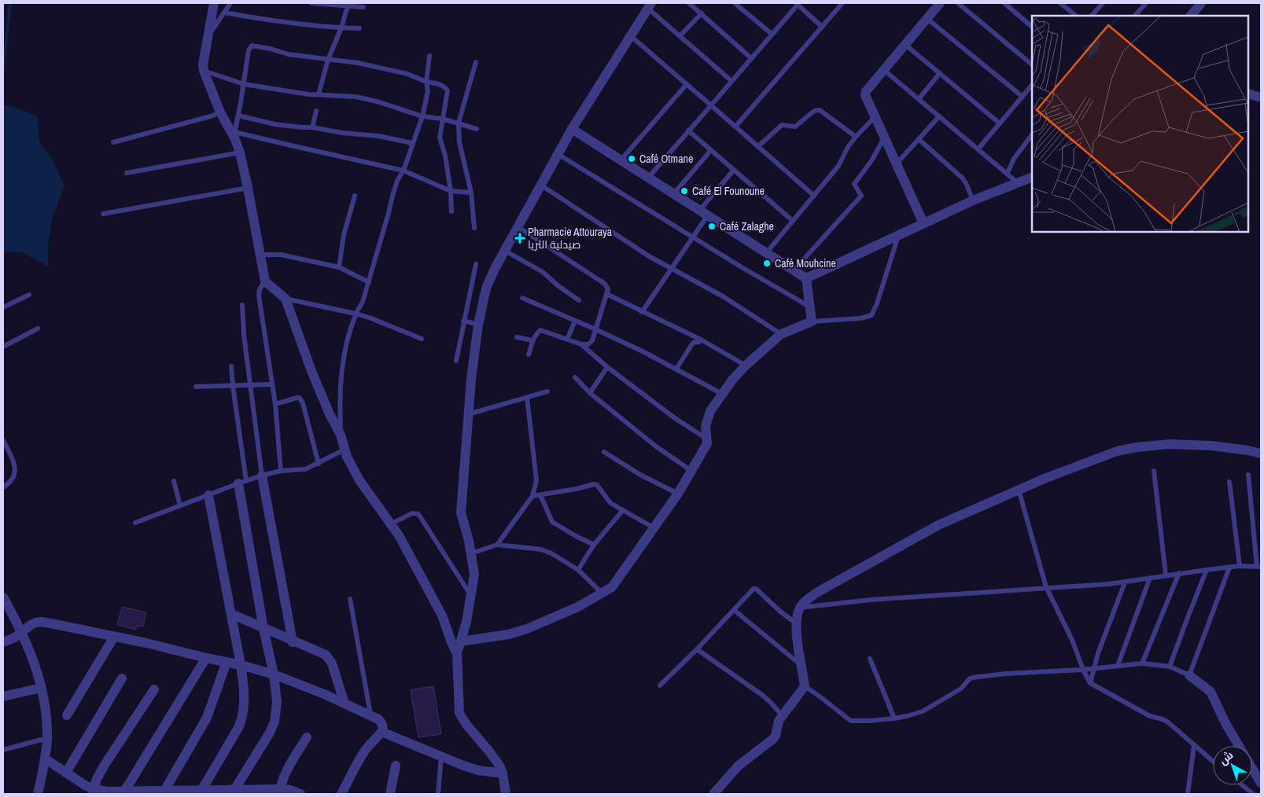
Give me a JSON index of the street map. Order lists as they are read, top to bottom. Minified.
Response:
{"places":{"other":["Café Otmane","Café El Founoune","Café Zalaghe","Café Mouhcine"],"health":["Pharmacie Attouraya صيدلية الثريا"]},"north":"top left"}
